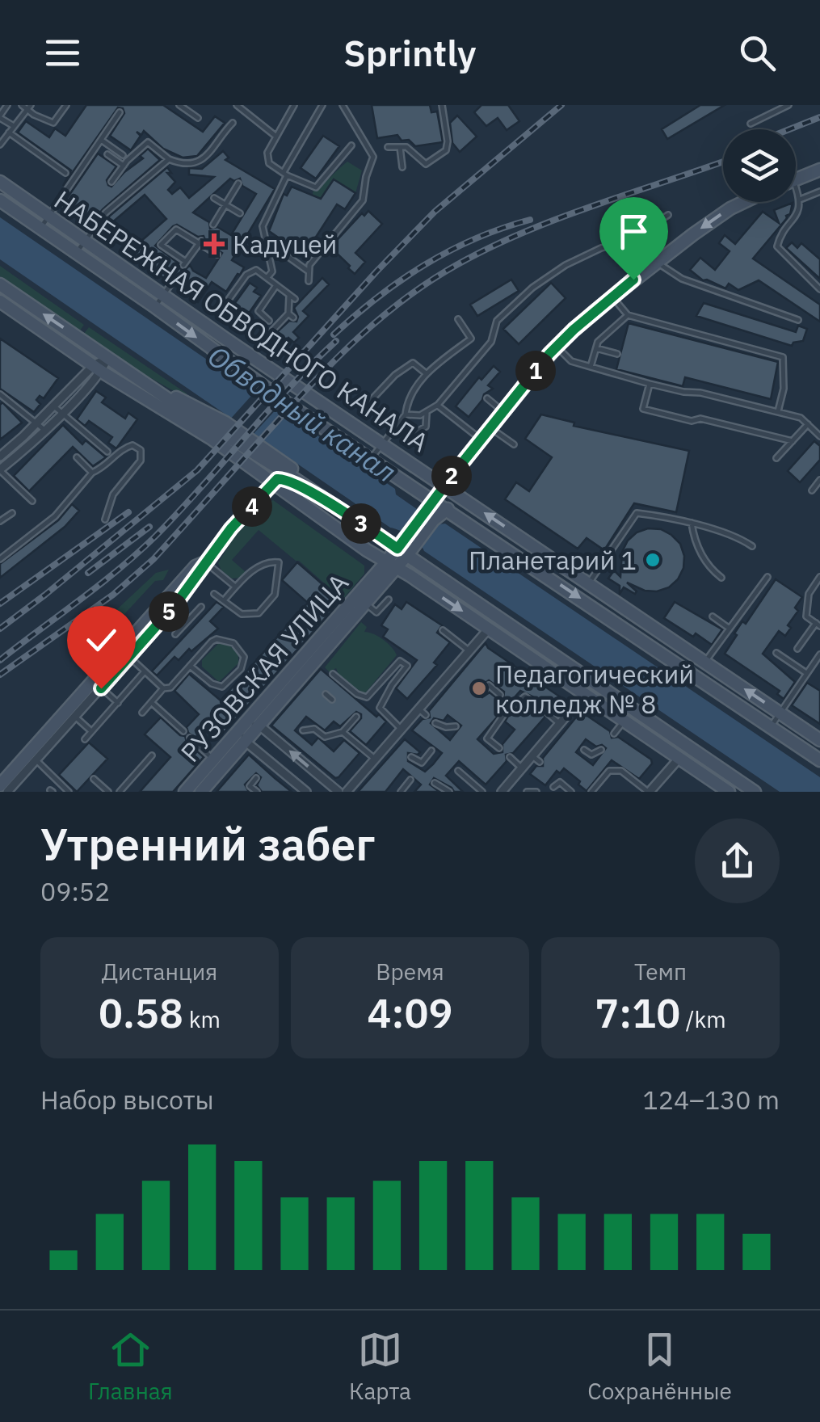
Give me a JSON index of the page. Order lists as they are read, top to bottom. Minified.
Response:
{"streets":{"main road":["НАБЕРЕЖНАЯ ОБВОДНОГО КАНАЛА","РУЗОВСКАЯ УЛИЦА"]},"water":["Обводный канал"],"places":{"health":["Кадуцей"],"other":["Планетарий 1","Педагогический колледж № 8"]},"page":{"header":"Sprintly","pins":["1","2","4","3","5"],"heading":["Утренний забег","09:52"],"stats":[["Дистанция","0.58 km"],["Время","4:09"],["Темп","7:10 /km"]],"chart":["Набор высоты","124–130 m"],"tabs":["Главная","Карта","Сохранённые"]}}
